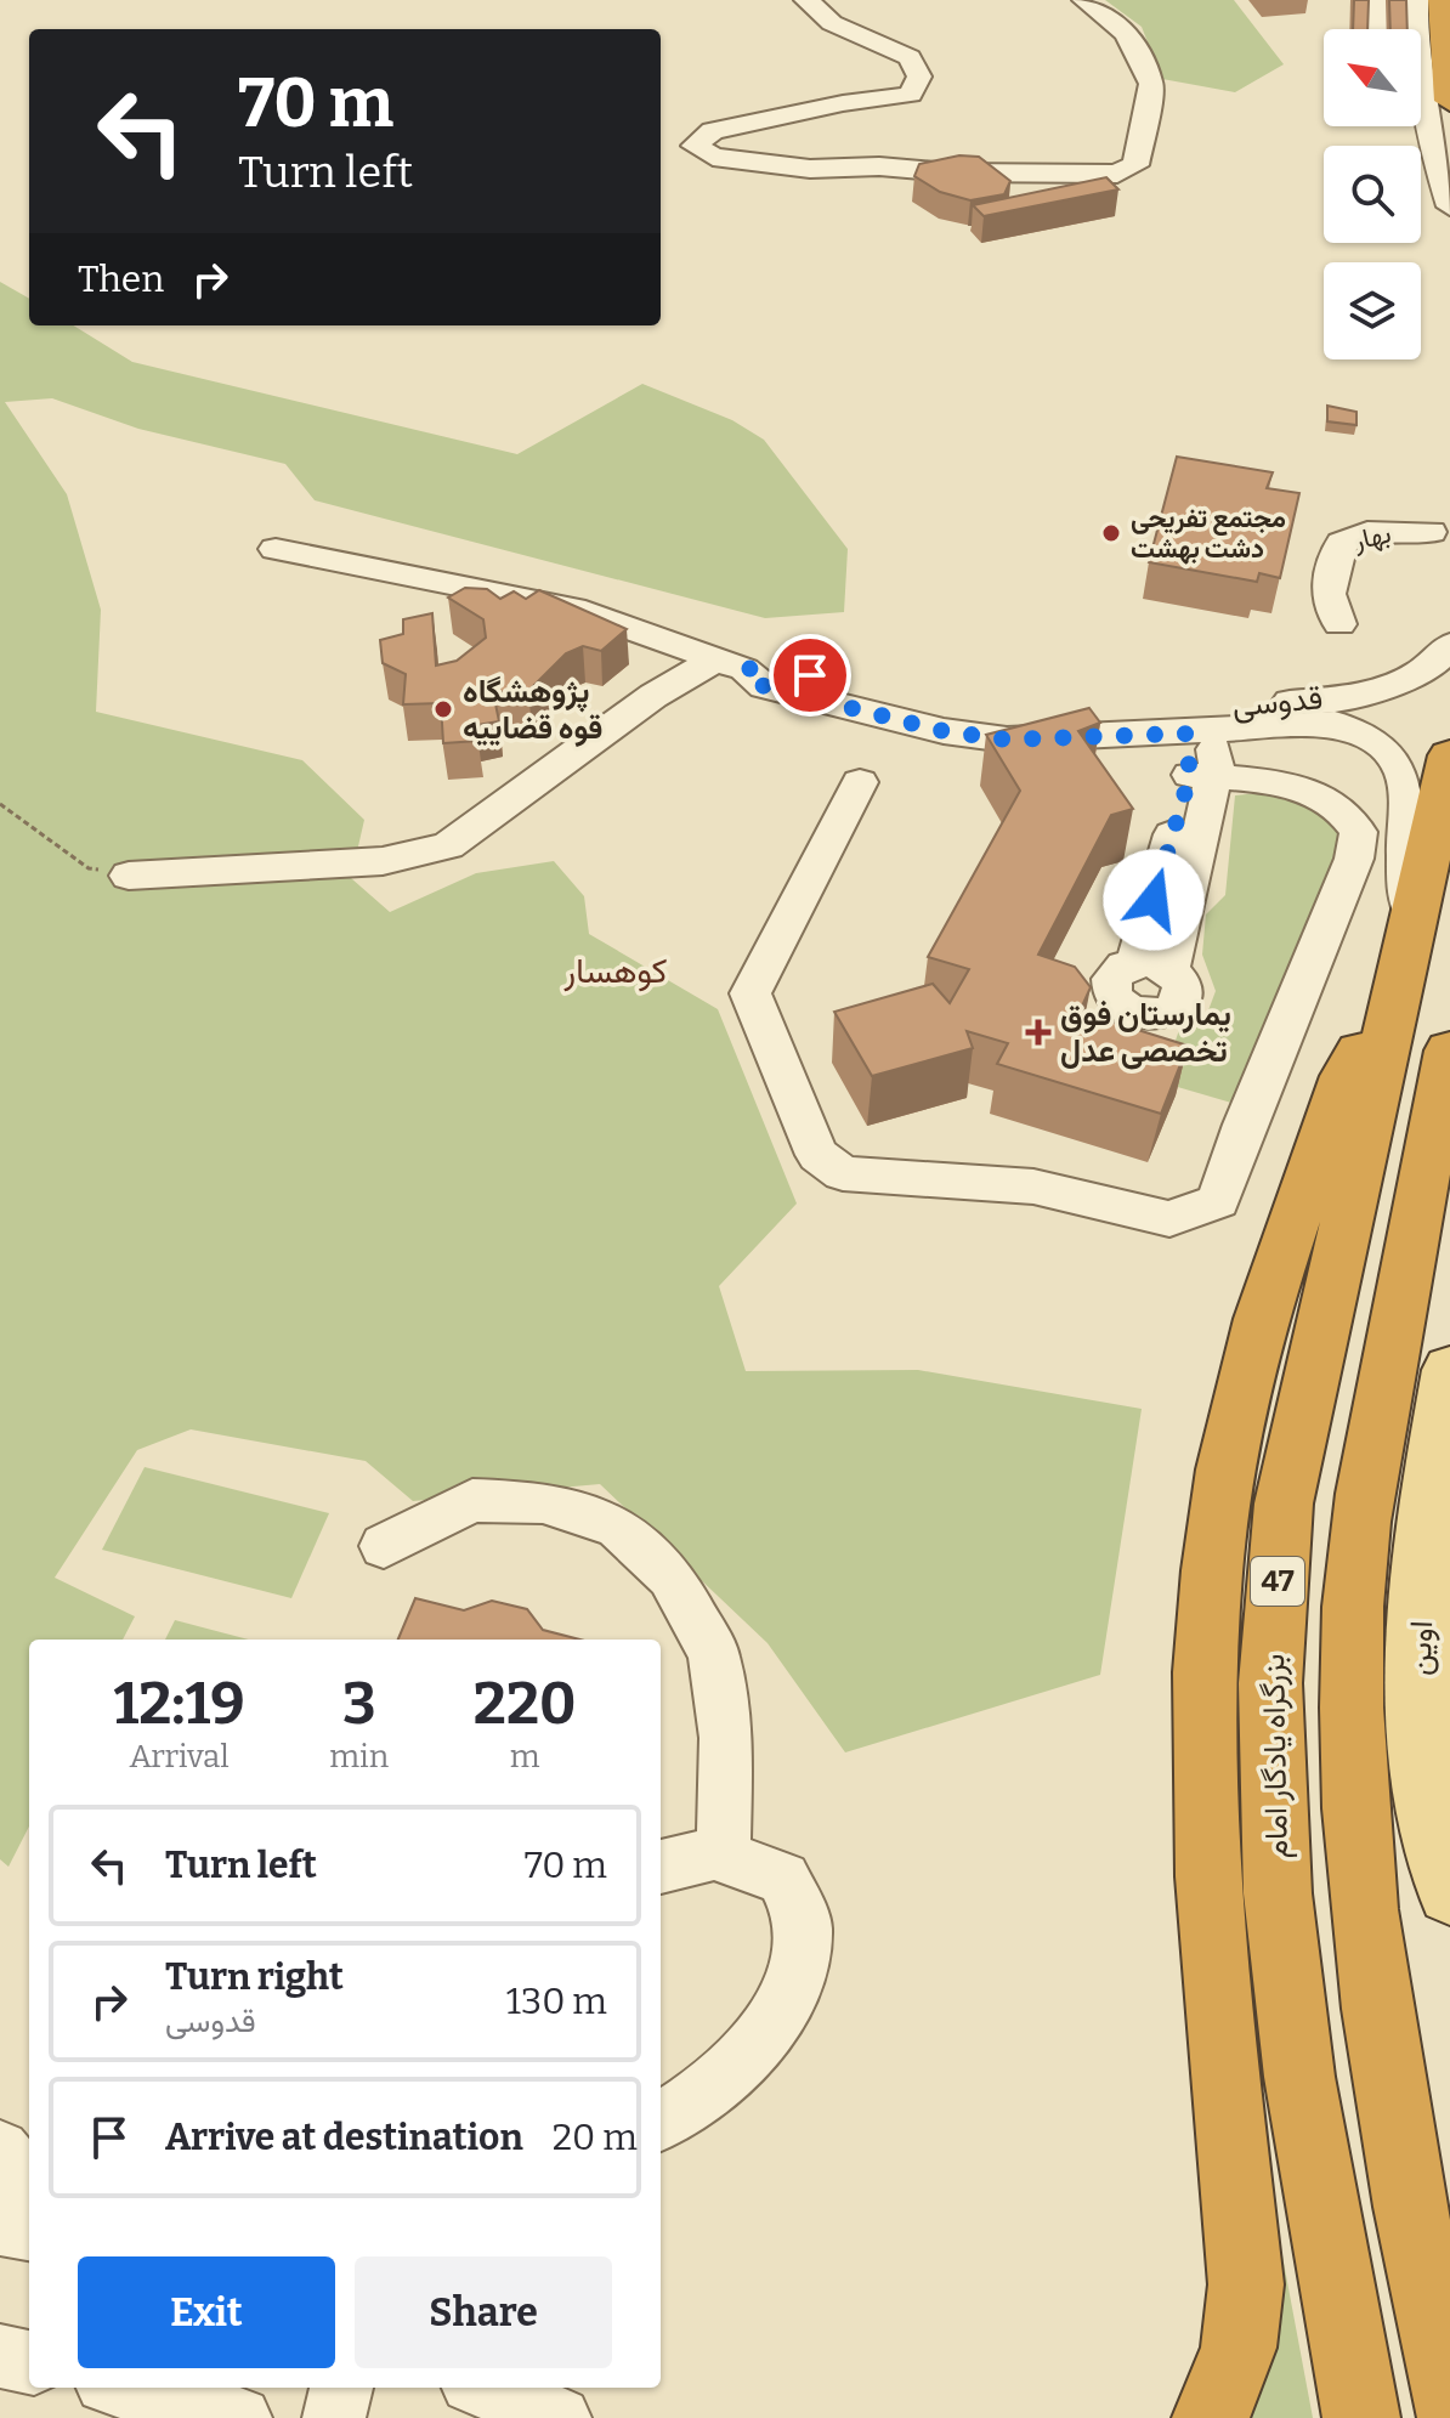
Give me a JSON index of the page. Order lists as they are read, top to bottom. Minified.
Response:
{"streets":{"highway":["47","بزرگراه یادگار امام"],"main road":["اوین"],"street":["بهار","قدوسی"]},"crossings":[["قدوسی","بزرگراه یادگار امام"]],"districts":["کوهسار"],"places":{"other":["مجتمع تفریحی دشت بهشت","پژوهشگاه قوه قضاییه"],"health":["یمارستان فوق تخصصی عدل"]},"north":"top left","page":{"turn":["70 m","Turn left"],"then":"Then","eta":["12:19","Arrival","3","min","220","m"],"list":[{"name":"Turn left","value":"70 m"},{"name":"Turn right","note":"قدوسی","value":"130 m"},{"name":"Arrive at destination","value":"20 m"}],"buttons":["Exit","Share"]}}
